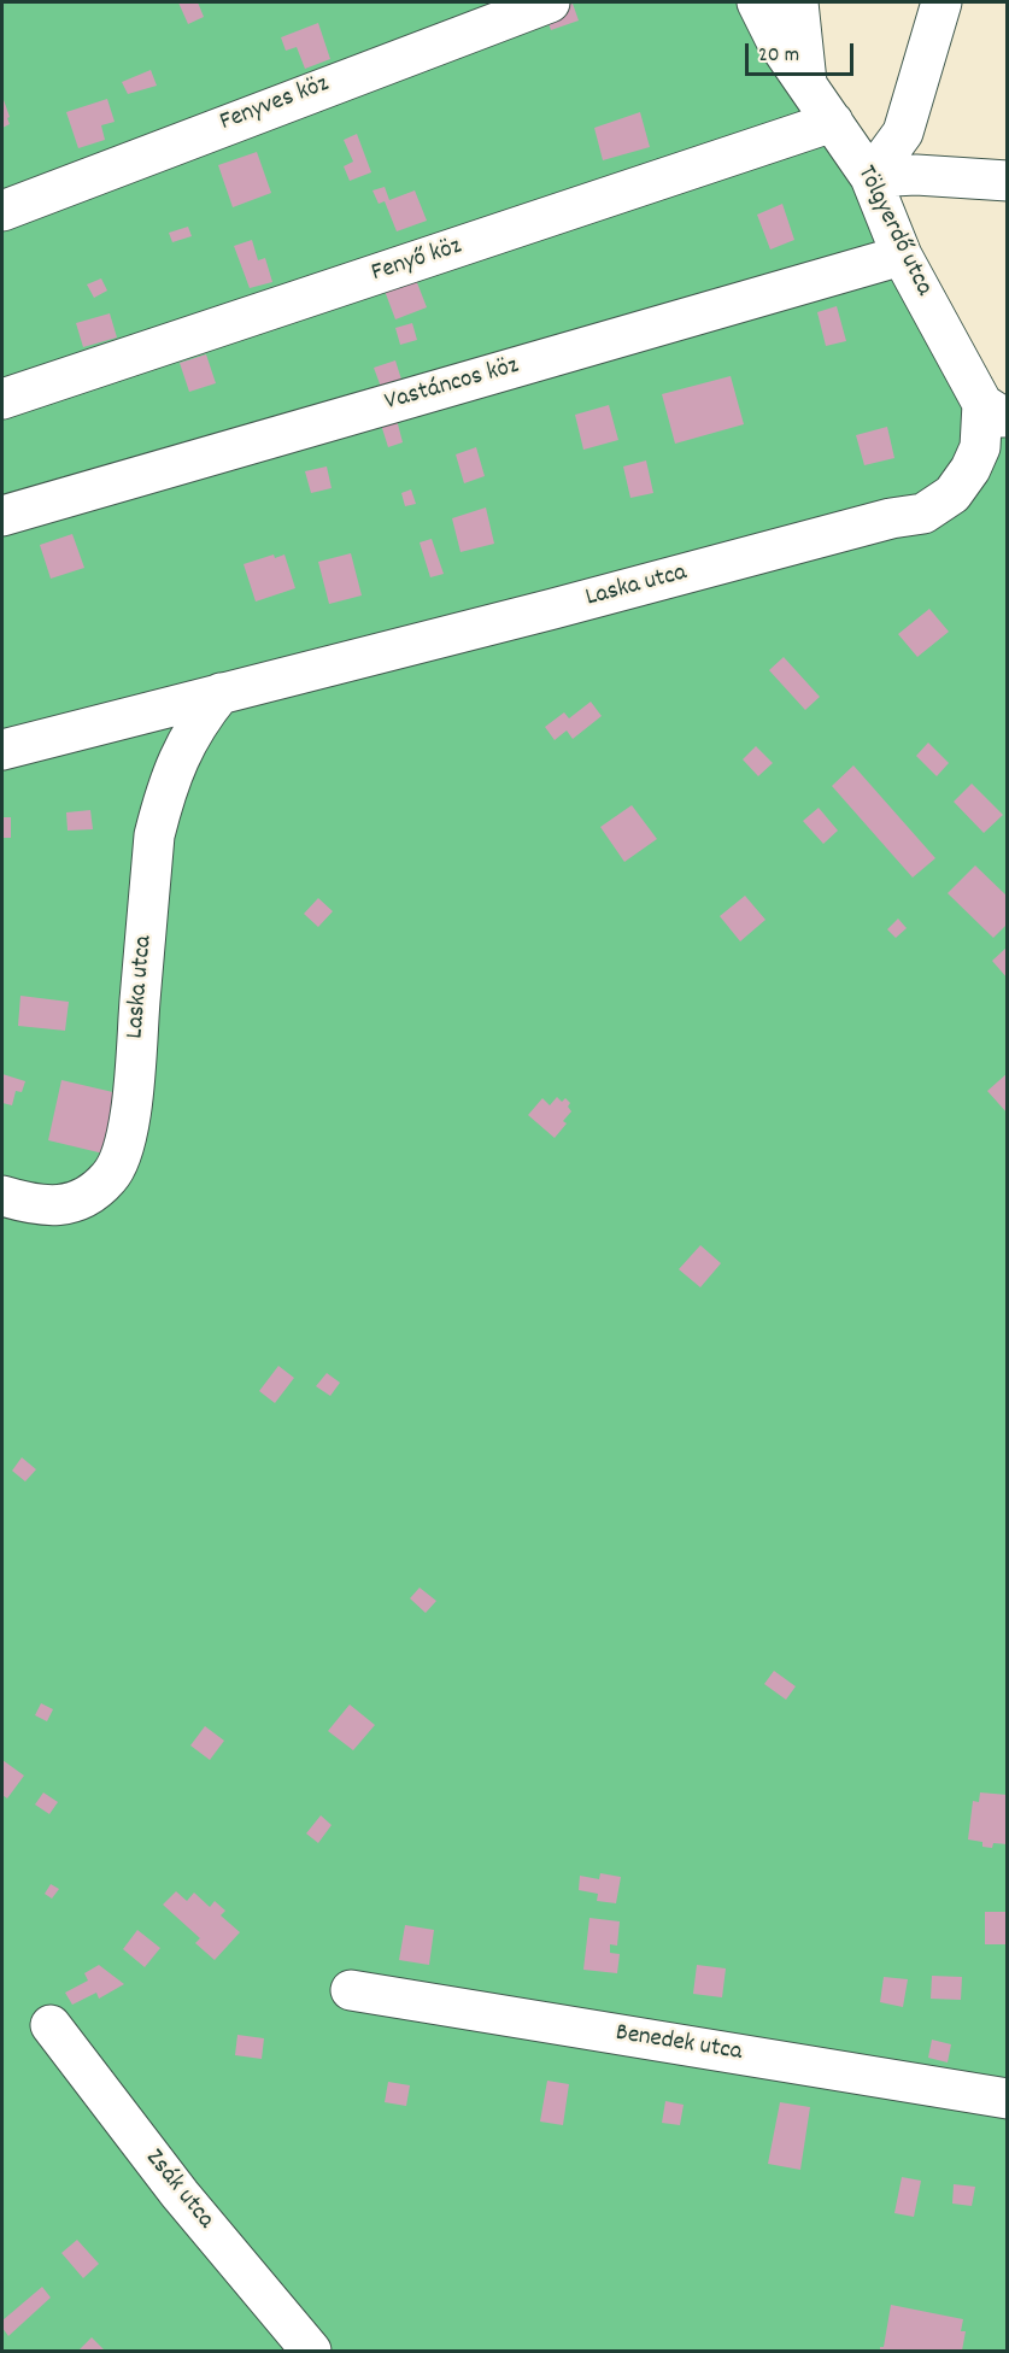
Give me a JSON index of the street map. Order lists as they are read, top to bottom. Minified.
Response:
{"streets":{"street":["Fenyves köz","Tölgyerdő utca","Fenyő köz","Vastáncos köz","Laska utca","Benedek utca","Zsák utca"]},"crossings":[["Tölgyerdő utca","Fenyő köz"],["Tölgyerdő utca","Vastáncos köz"],["Tölgyerdő utca","Laska utca"]],"scale_bar":"20 m"}
